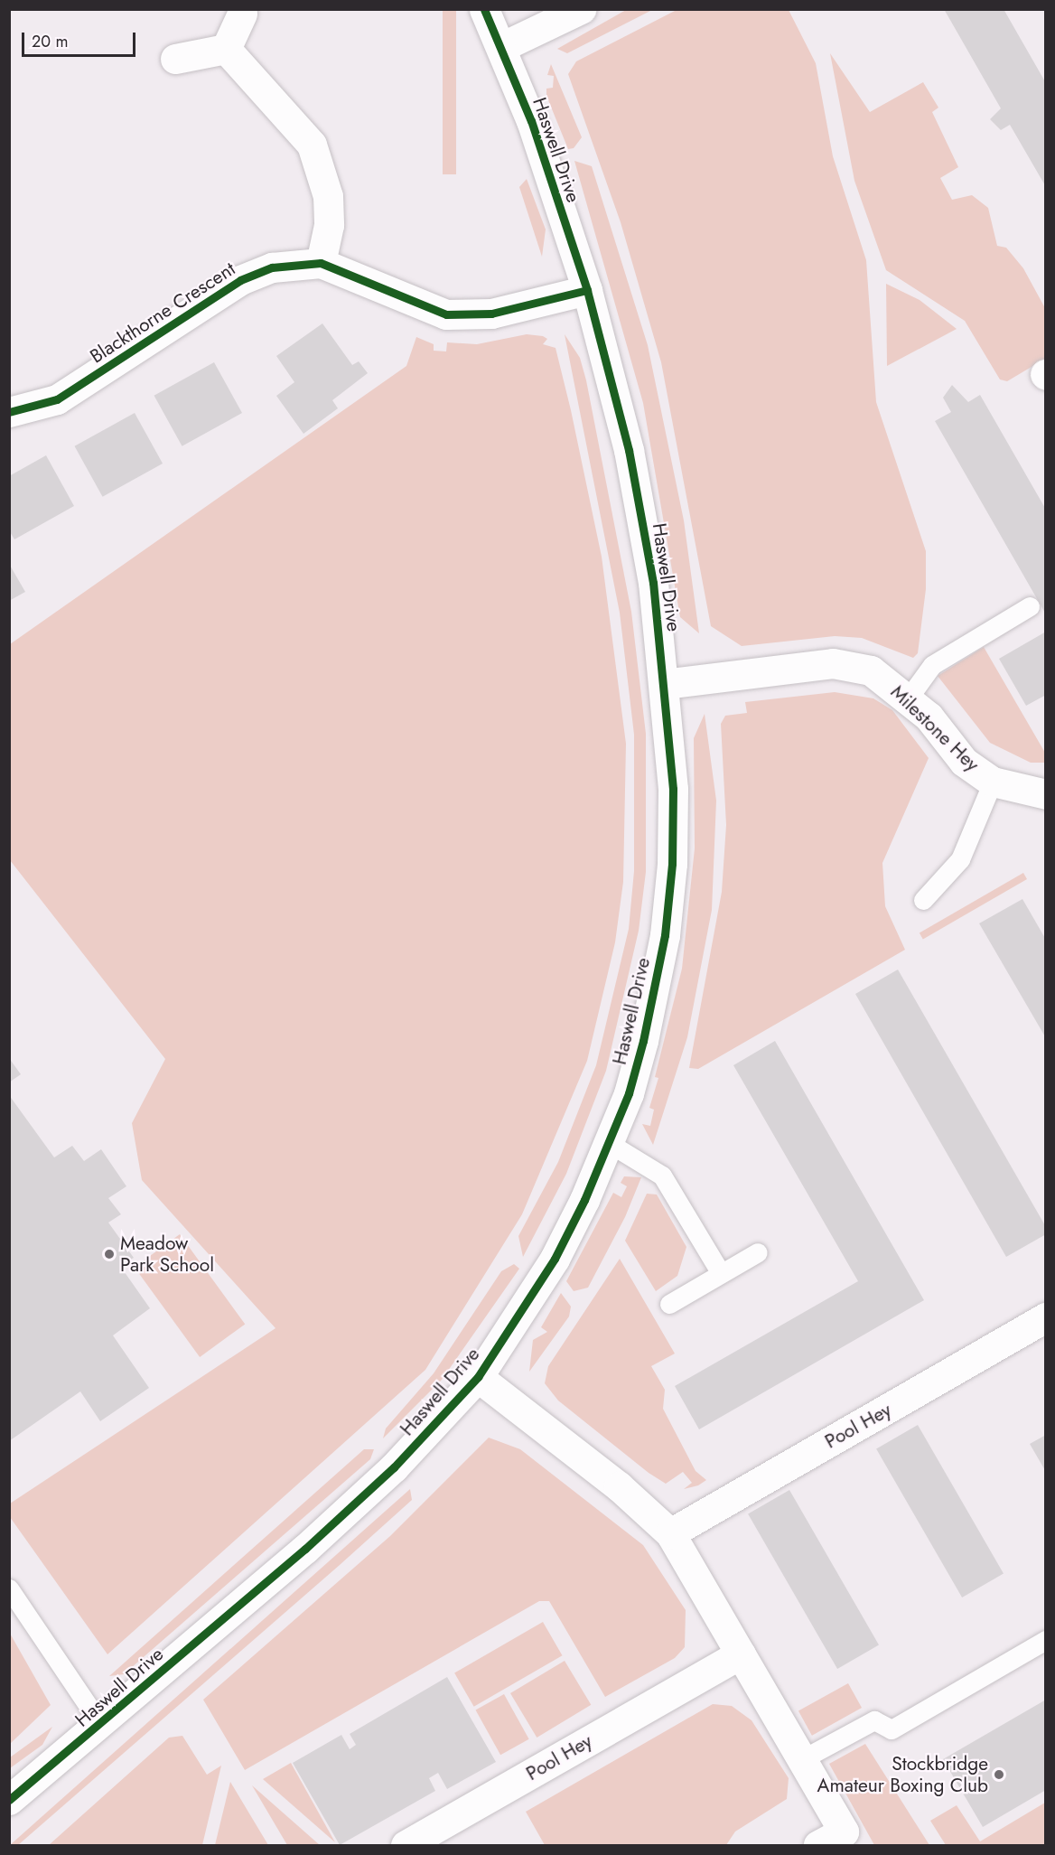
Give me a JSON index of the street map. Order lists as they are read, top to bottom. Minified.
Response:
{"streets":{"street":["Haswell Drive","Blackthorne Crescent","Milestone Hey","Pool Hey"]},"crossings":[["Haswell Drive","Blackthorne Crescent"],["Haswell Drive","Milestone Hey"]],"places":["Meadow Park School","Stockbridge Amateur Boxing Club"],"scale_bar":"20 m"}
